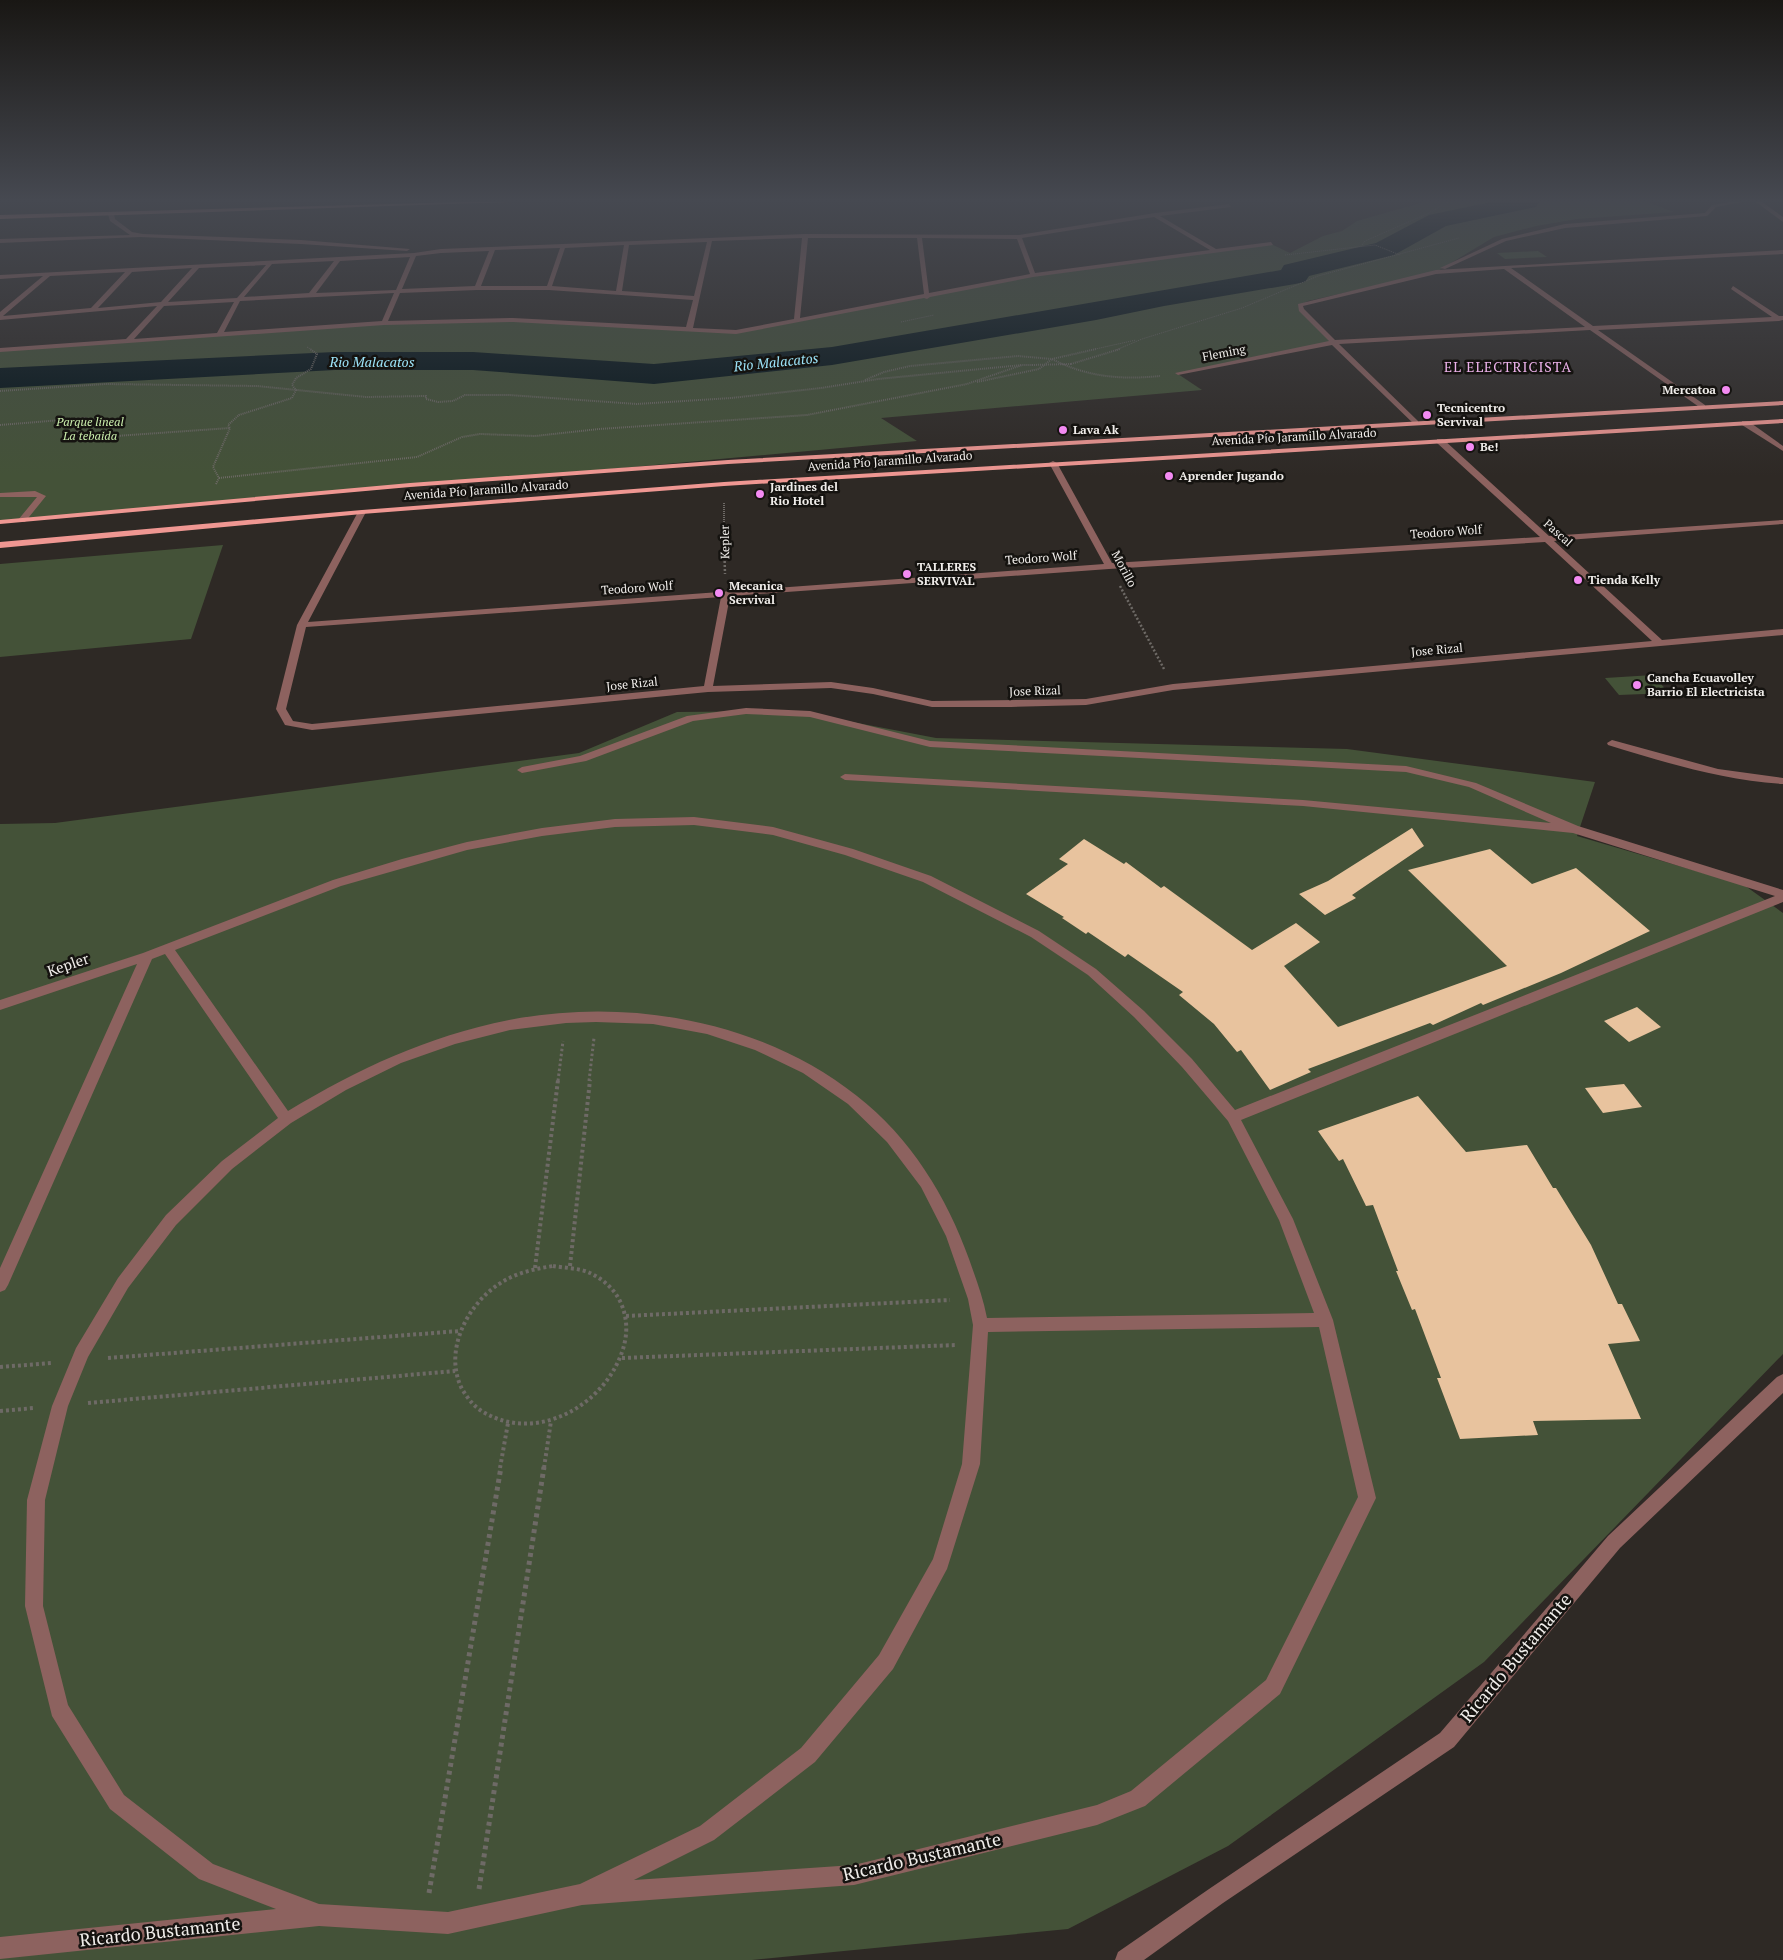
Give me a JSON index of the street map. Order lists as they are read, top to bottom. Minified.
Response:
{"streets":{"main road":["Avenida Pío Jaramillo Alvarado"],"street":["Fleming","Teodoro Wolf","Pascal","Kepler","Morillo","Jose Rizal","Ricardo Bustamante"]},"crossings":[["Avenida Pío Jaramillo Alvarado","Pascal"],["Avenida Pío Jaramillo Alvarado","Kepler"],["Avenida Pío Jaramillo Alvarado","Morillo"],["Teodoro Wolf","Pascal"],["Teodoro Wolf","Kepler"],["Teodoro Wolf","Morillo"],["Teodoro Wolf","Jose Rizal"],["Pascal","Jose Rizal"],["Kepler","Ricardo Bustamante"],["Morillo","Jose Rizal"]],"districts":["EL ELECTRICISTA"],"water":["Rio Malacatos"],"parks":["Parque lineal La tebaida"],"places":["Mercatoa","Tecnicentro Servival","Lava Ak","Be!","Aprender Jugando","Jardines del Rio Hotel","TALLERES SERVIVAL","Tienda Kelly","Mecanica Servival","Cancha Ecuavolley Barrio El Electricista"]}
